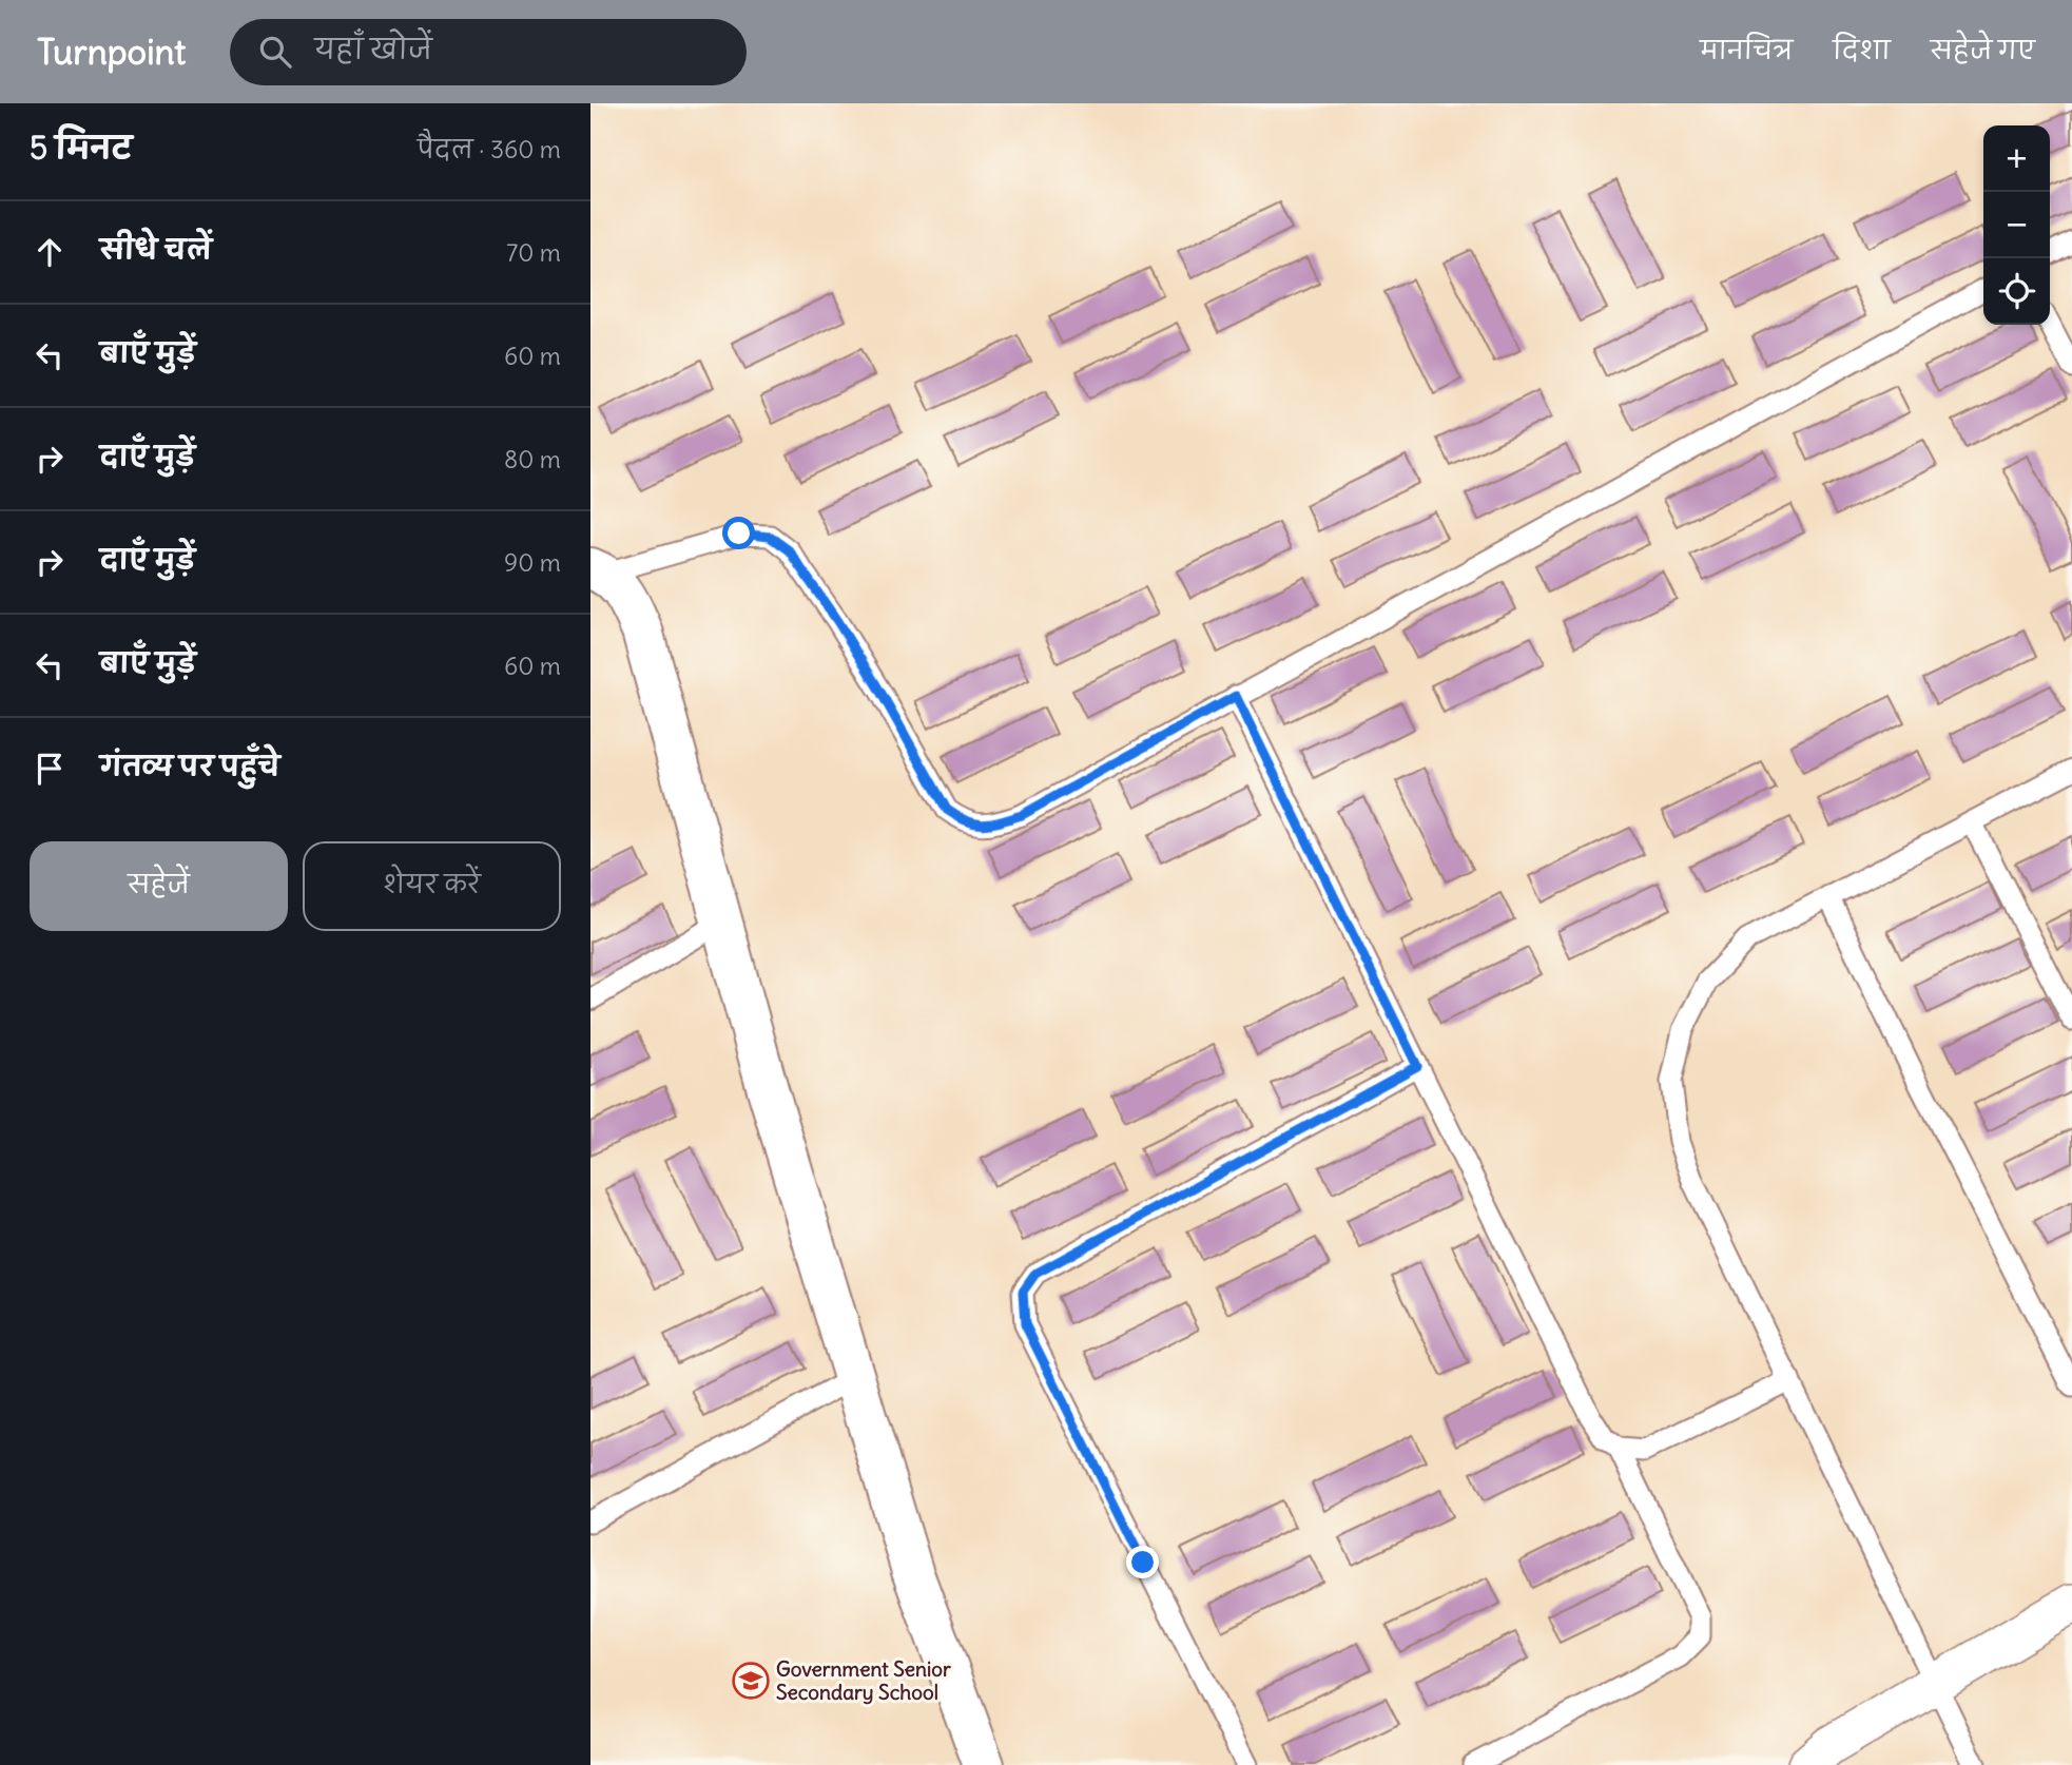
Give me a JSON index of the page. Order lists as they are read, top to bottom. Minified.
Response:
{"places":{"school or university":["Government Senior Secondary School"]},"page":{"header":"Turnpoint","search":"यहाँ खोजें","nav":["मानचित्र","दिशा","सहेजे गए"],"heading":["5 मिनट","पैदल · 360 m"],"map_buttons":["+","−"],"list":[["सीधे चलें","70 m"],["बाएँ मुड़ें","60 m"],["दाएँ मुड़ें","80 m"],["दाएँ मुड़ें","90 m"],["बाएँ मुड़ें","60 m"],"गंतव्य पर पहुँचे"],"buttons":["सहेजें","शेयर करें"]}}
